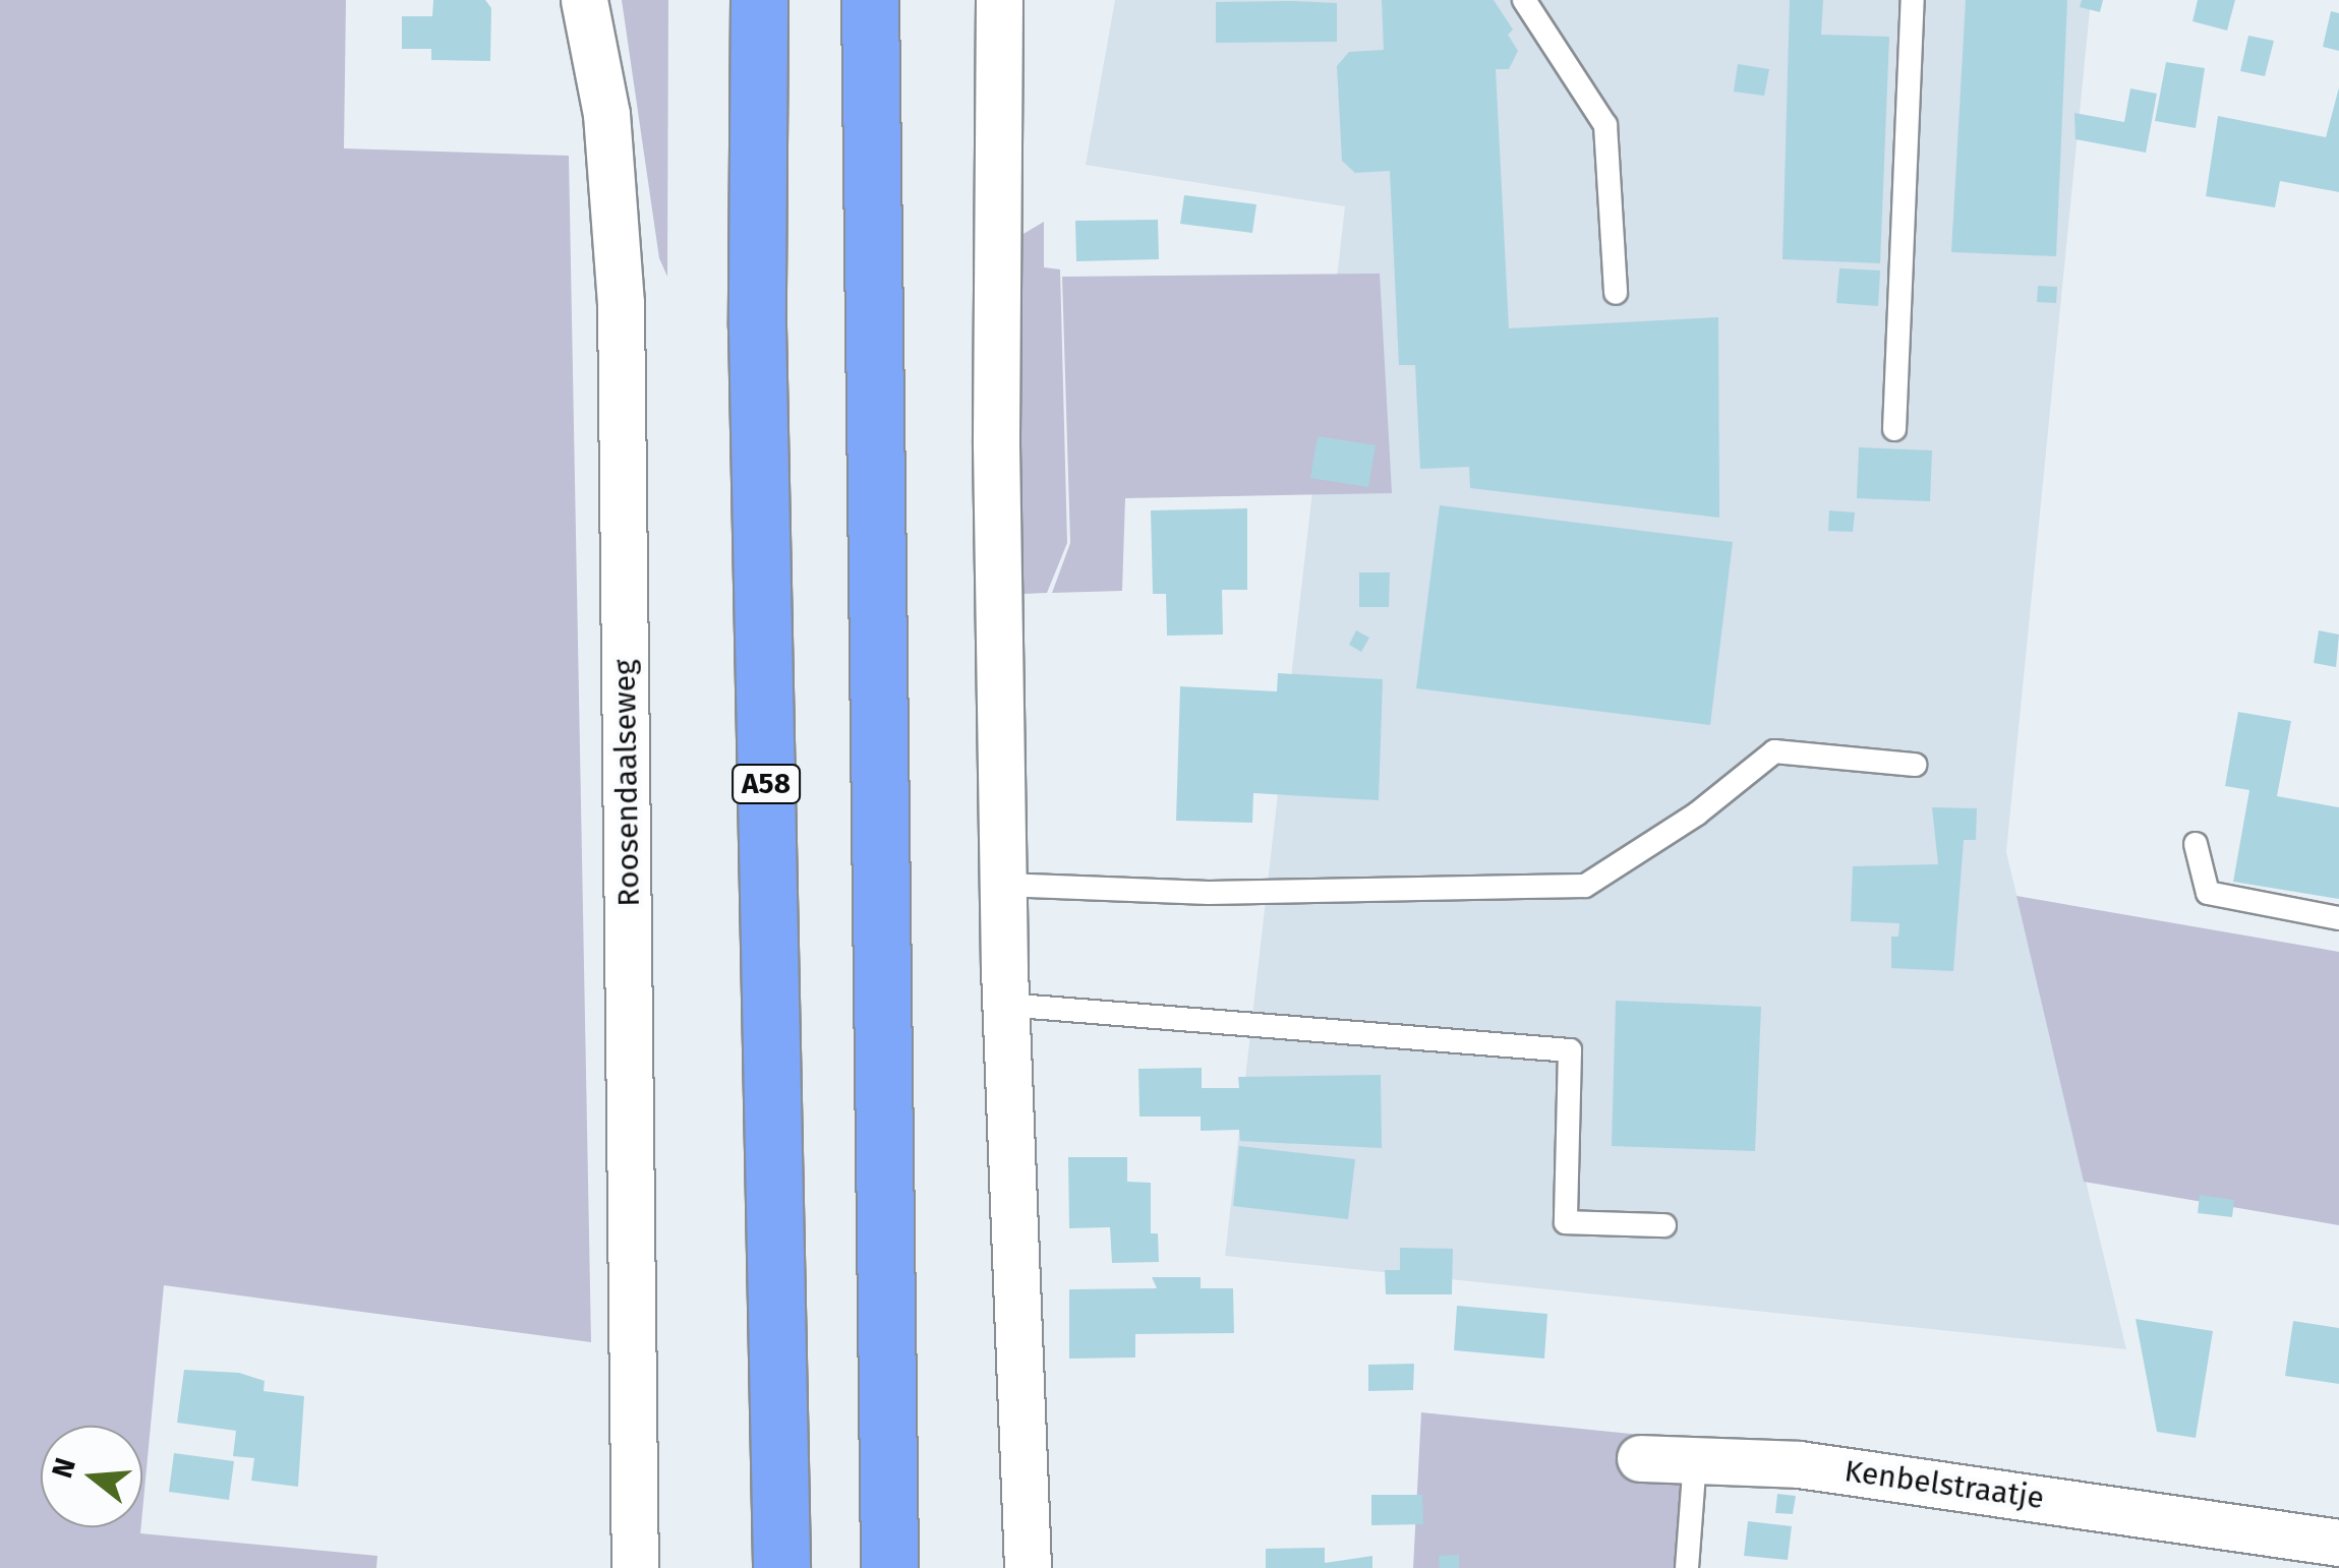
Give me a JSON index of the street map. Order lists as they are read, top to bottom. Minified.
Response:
{"streets":{"highway":["A58"],"street":["Roosendaalseweg","Kenbelstraatje"]},"north":"left"}
